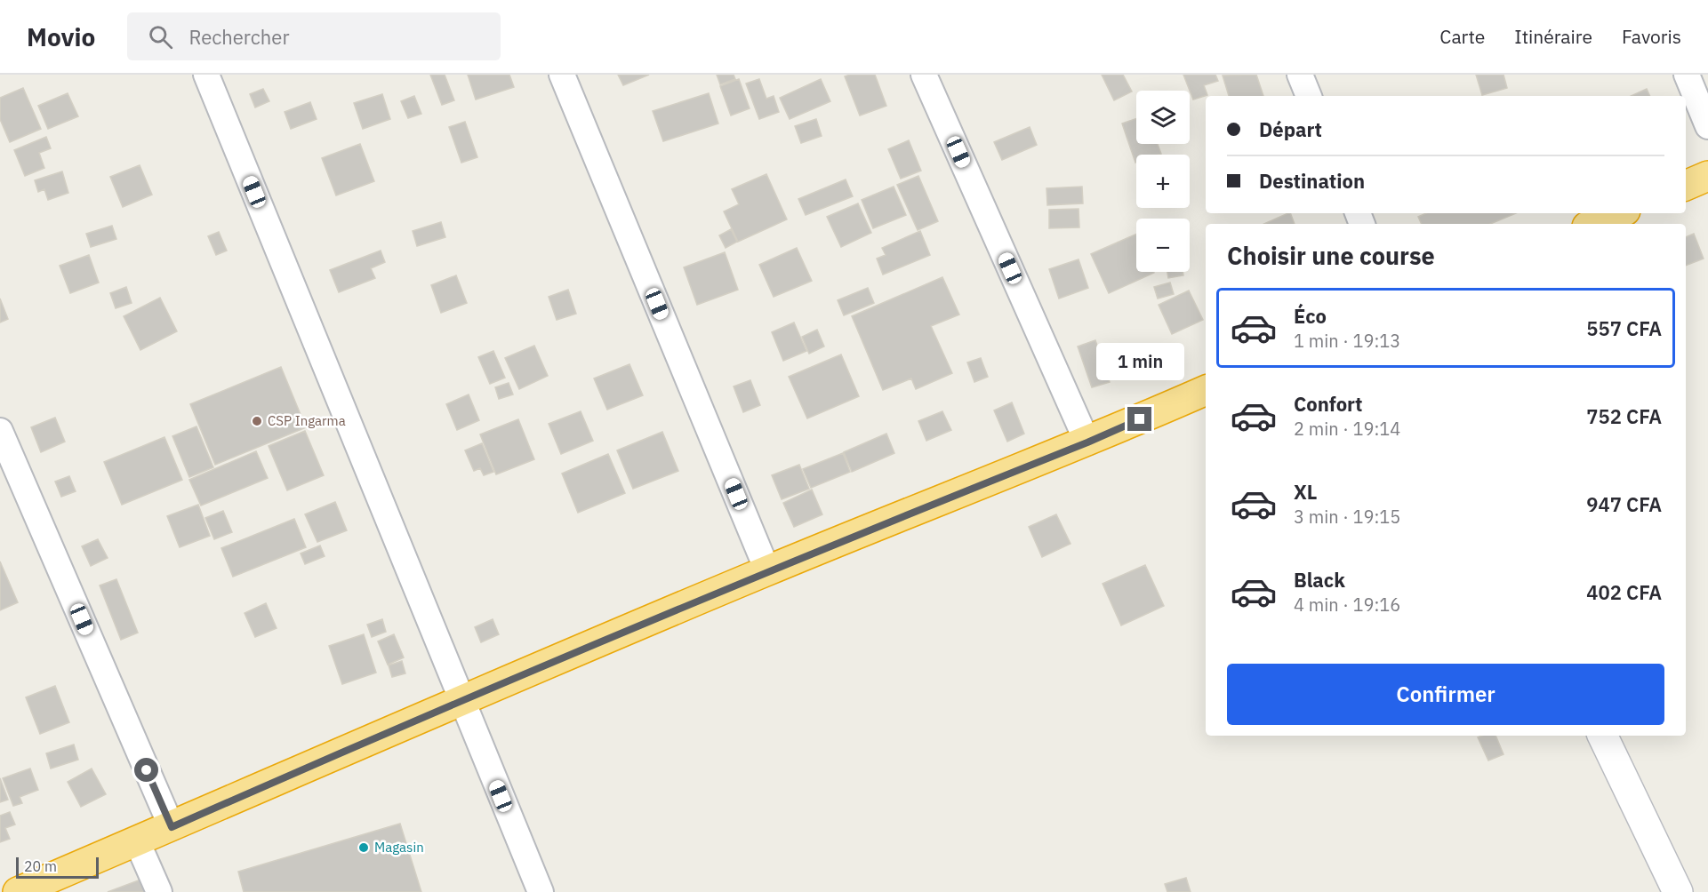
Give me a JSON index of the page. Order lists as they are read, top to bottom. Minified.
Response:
{"places":["CSP Ingarma","Magasin"],"scale_bar":"20 m","page":{"header":"Movio","search":"Rechercher","nav":["Carte","Itinéraire","Favoris"],"map_buttons":["+","−"],"banner":["Départ","Destination"],"heading":"Choisir une course","list":[{"name":"Éco","note":"1 min · 19:13","value":"557 CFA"},{"name":"Confort","note":"2 min · 19:14","value":"752 CFA"},{"name":"XL","note":"3 min · 19:15","value":"947 CFA"},{"name":"Black","note":"4 min · 19:16","value":"402 CFA"}],"bubble":"1 min","buttons":"Confirmer","scale":"20 m"}}
